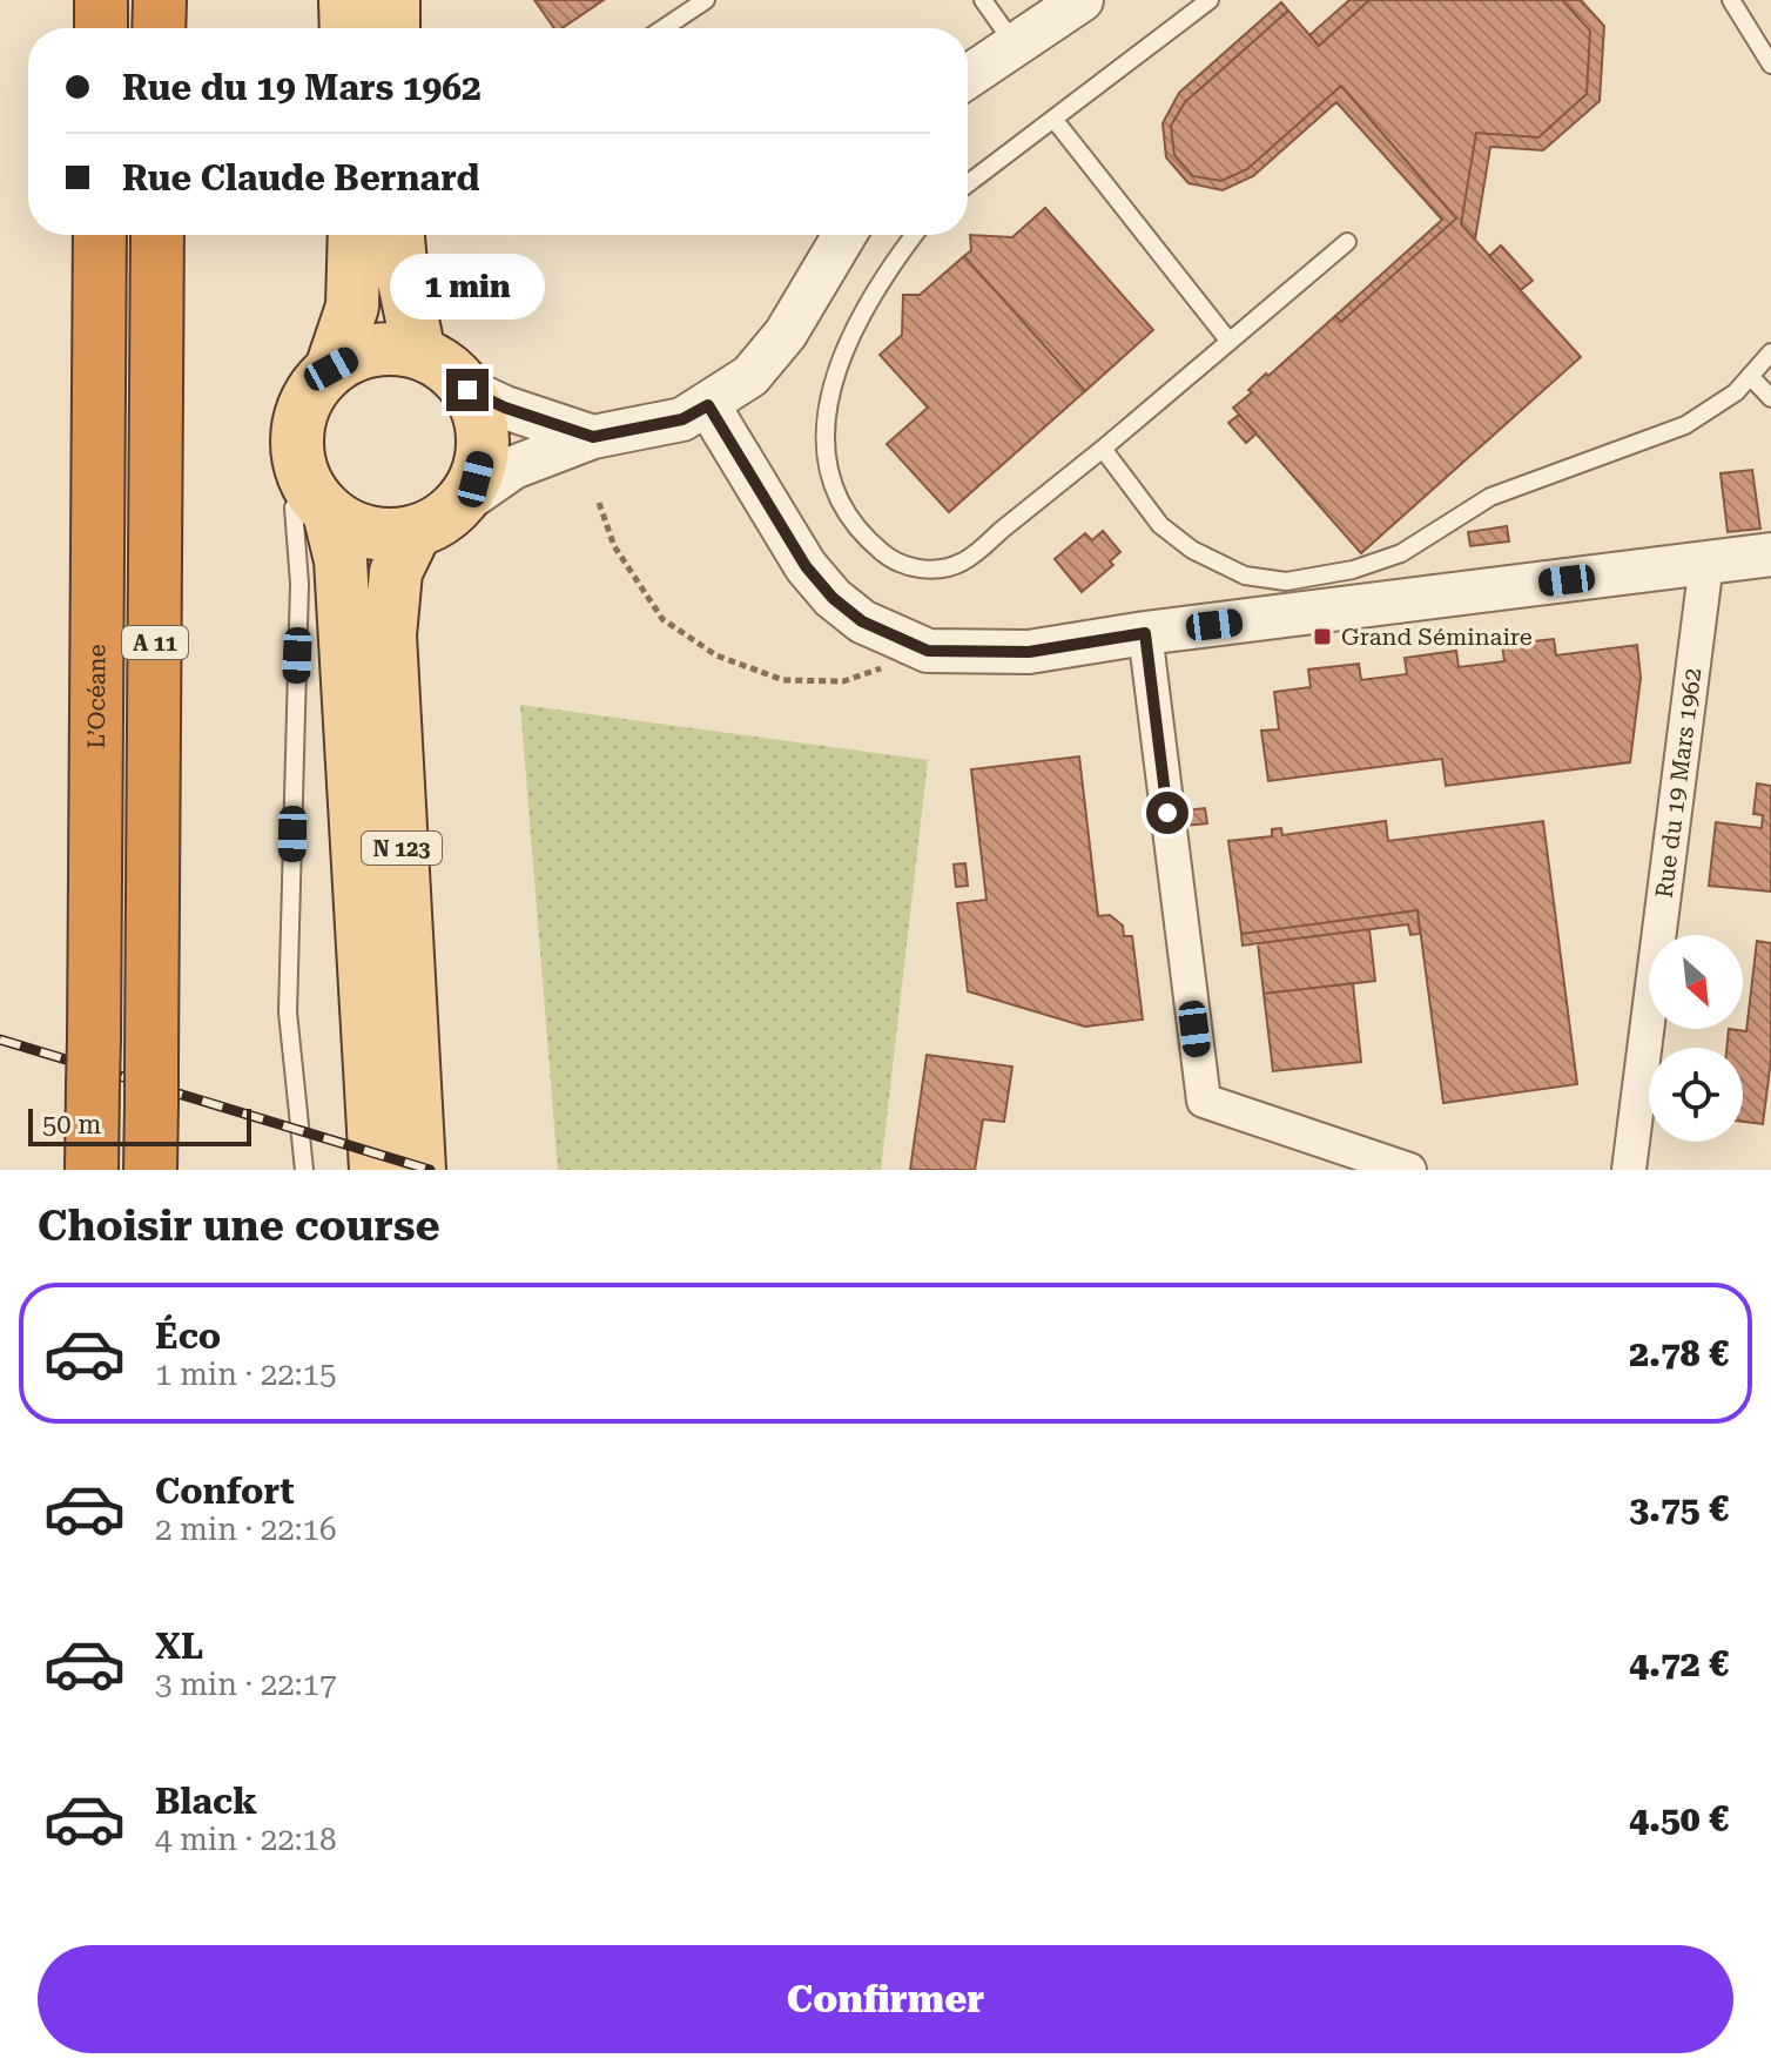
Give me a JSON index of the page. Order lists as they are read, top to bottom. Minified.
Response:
{"streets":{"highway":["A 11","L’Océane"],"main road":["N 123"],"street":["Rue du 19 Mars 1962"]},"places":{"transit":["Grand Séminaire"]},"scale_bar":"50 m","north":"bottom right","page":{"banner":["Rue du 19 Mars 1962","Rue Claude Bernard"],"bubble":"1 min","scale":"50 m","heading":"Choisir une course","list":[{"name":"Éco","note":"1 min · 22:15","value":"2.78 €"},{"name":"Confort","note":"2 min · 22:16","value":"3.75 €"},{"name":"XL","note":"3 min · 22:17","value":"4.72 €"},{"name":"Black","note":"4 min · 22:18","value":"4.50 €"}],"buttons":"Confirmer"}}
